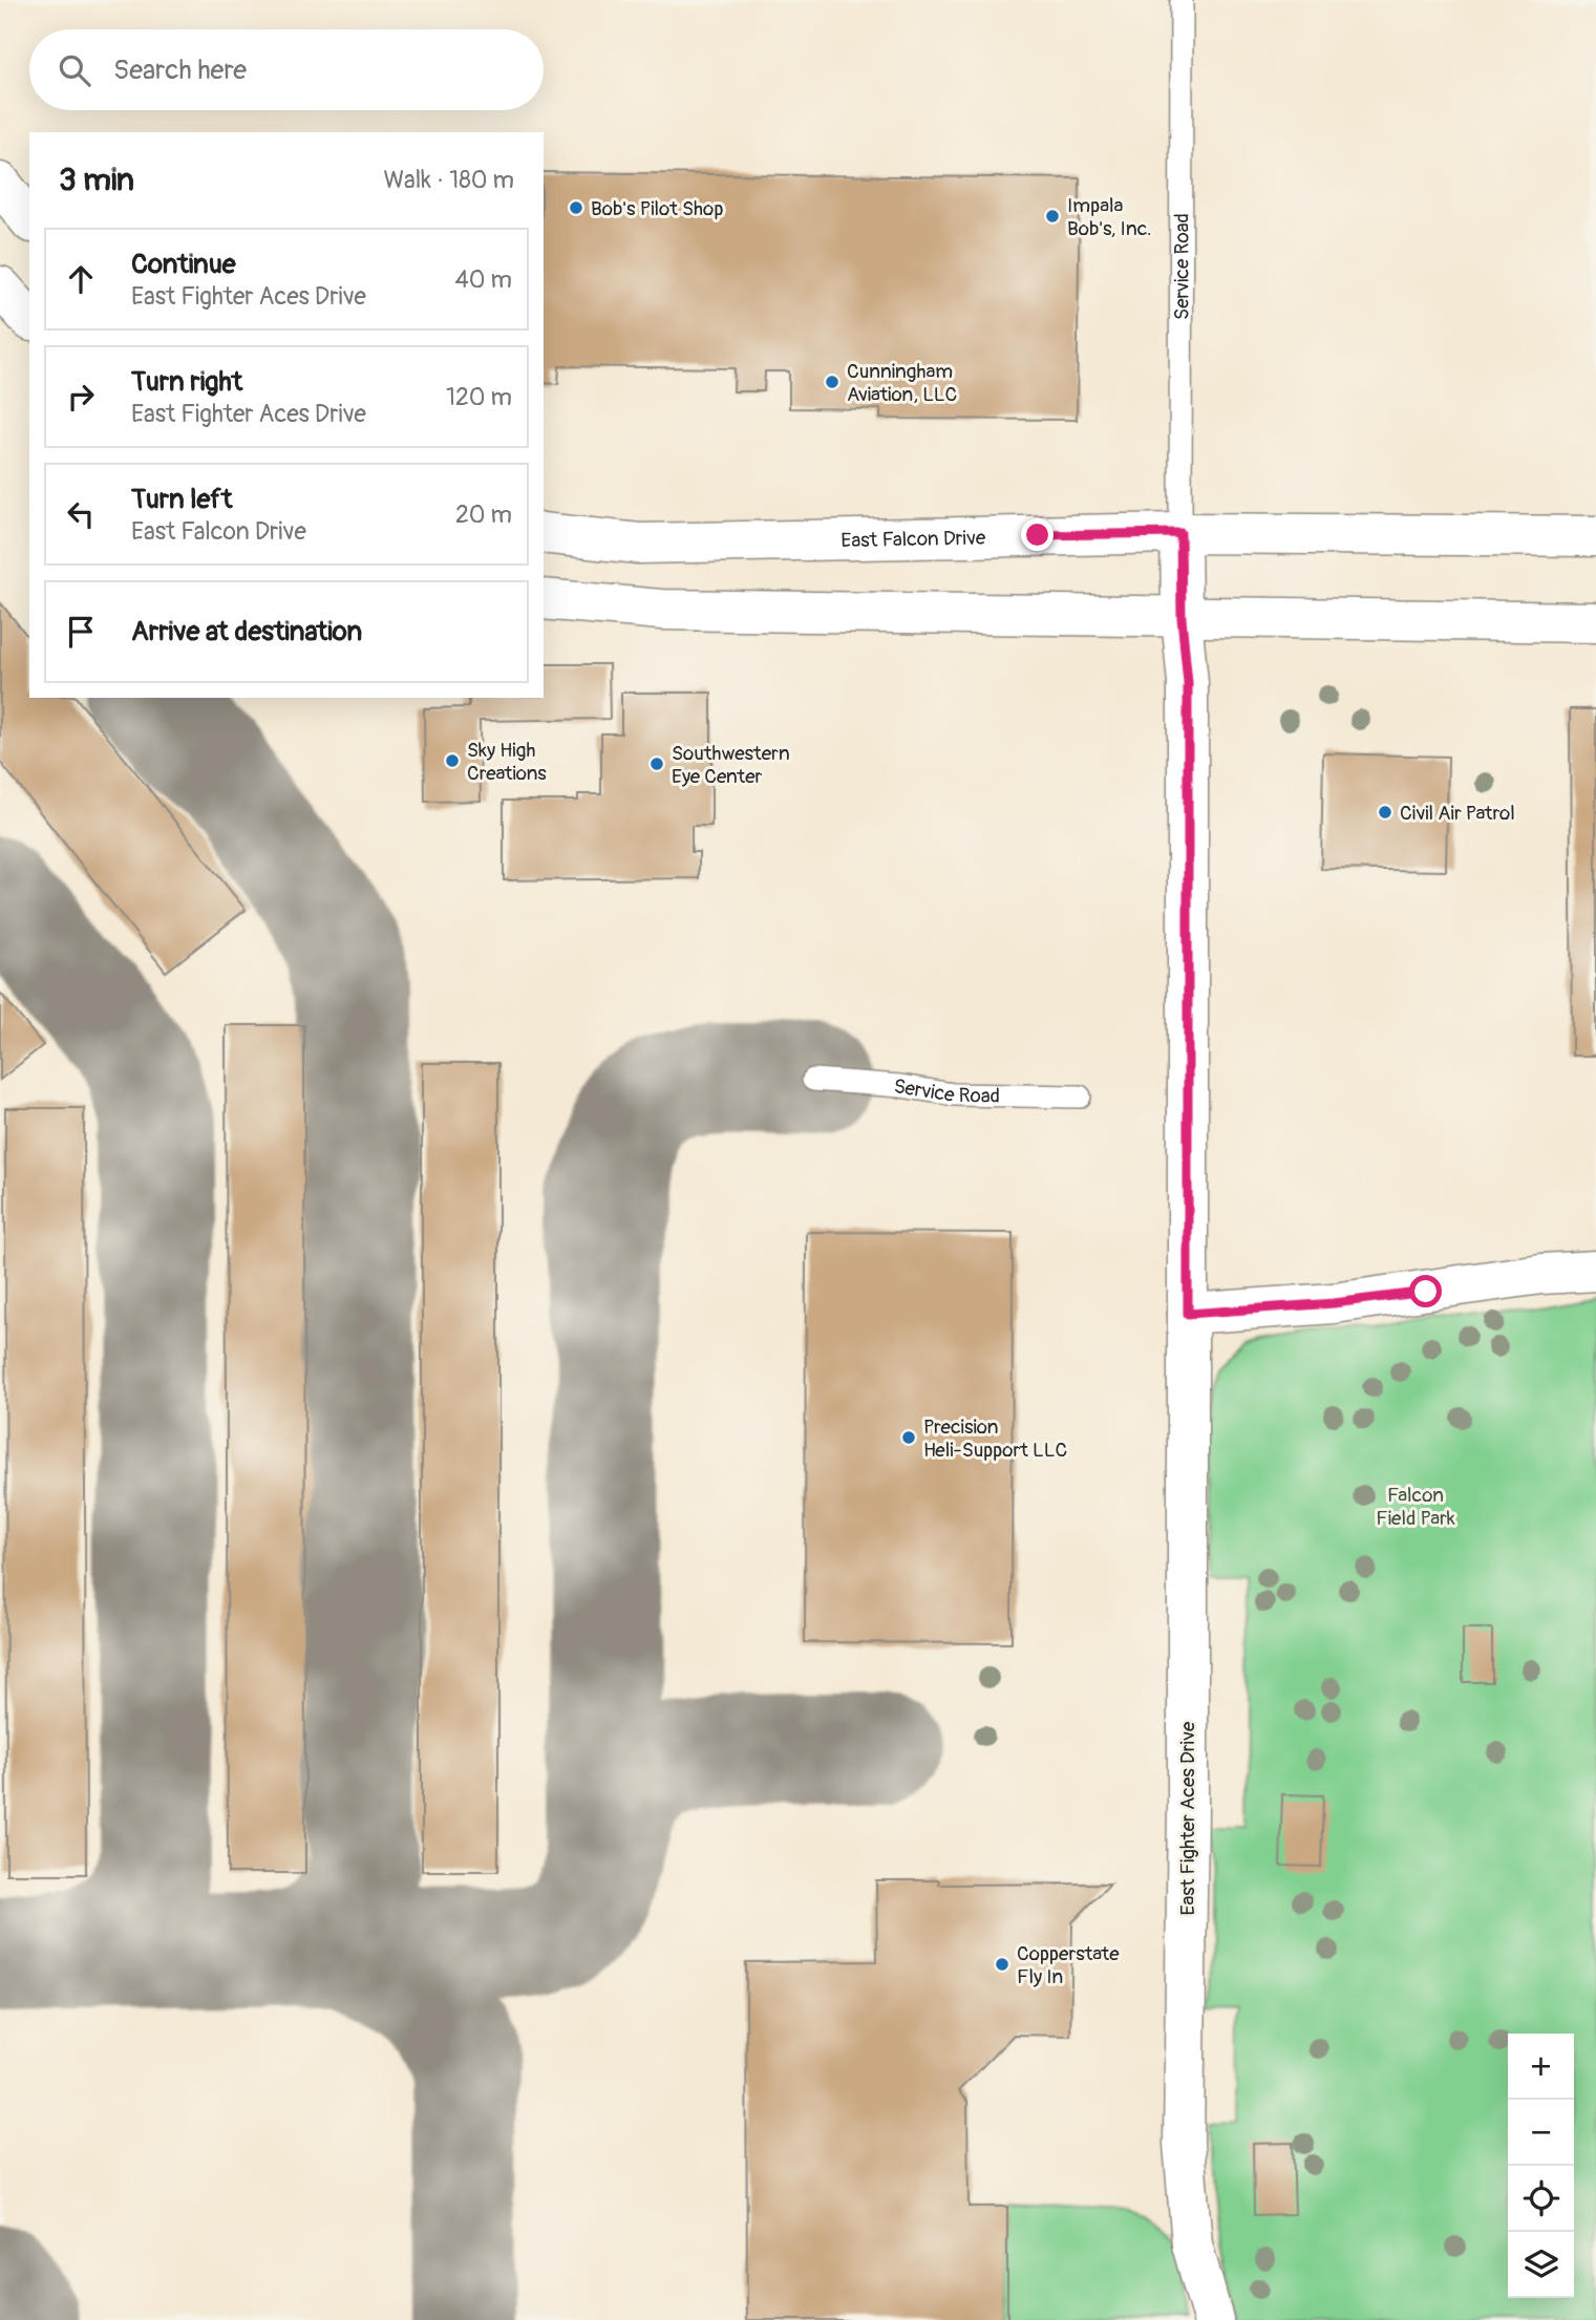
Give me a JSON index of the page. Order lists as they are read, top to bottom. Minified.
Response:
{"streets":{"street":["East Falcon Drive","East Fighter Aces Drive"],"lane":["Service Road"]},"crossings":[["Service Road","East Falcon Drive"],["Service Road","East Fighter Aces Drive"],["East Falcon Drive","East Fighter Aces Drive"]],"parks":["Falcon Field Park"],"places":["Bob's Pilot Shop","Impala Bob's, Inc.","Cunningham Aviation, LLC","Sky High Creations","Southwestern Eye Center","Civil Air Patrol","Precision Heli-Support LLC","Copperstate Fly In"],"page":{"search":"Search here","heading":["3 min","Walk · 180 m"],"list":[["Continue","East Fighter Aces Drive","40 m"],["Turn right","East Fighter Aces Drive","120 m"],["Turn left","East Falcon Drive","20 m"],"Arrive at destination"],"map_buttons":["+","−"]}}
